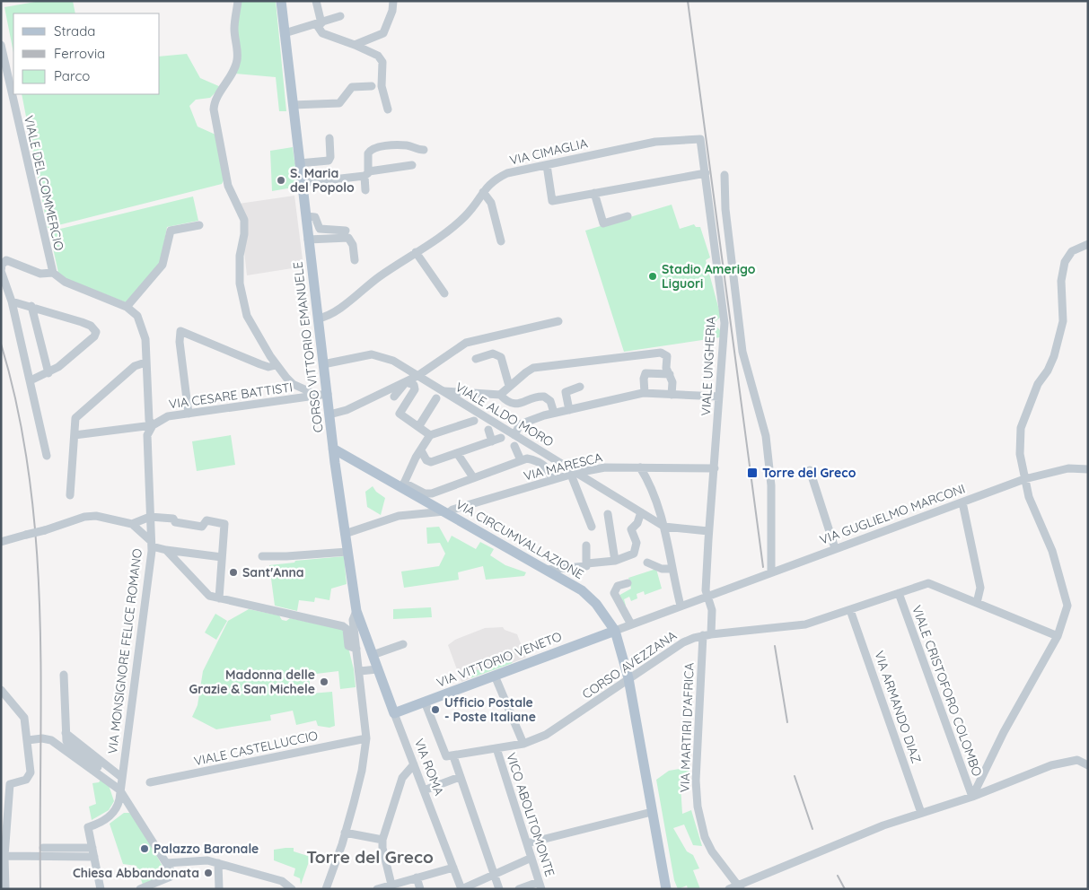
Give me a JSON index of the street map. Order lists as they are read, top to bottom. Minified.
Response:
{"streets":{"main road":["CORSO VITTORIO EMANUELE","VIA CIRCUMVALLAZIONE","VIA VITTORIO VENETO","VIA ROMA"],"street":["VIA CIMAGLIA","VIALE DEL COMMERCIO","VIALE UNGHERIA","VIA CESARE BATTISTI","VIALE ALDO MORO","VIA MARESCA","VIA GUGLIELMO MARCONI","VIA MONSIGNORE FELICE ROMANO","CORSO AVEZZANA","VIALE CRISTOFORO COLOMBO","VIA ARMANDO DIAZ","VIA MARTIRI D'AFRICA","VIALE CASTELLUCCIO","VICO ABOLITOMONTE"]},"crossings":[["VIA CIMAGLIA","CORSO VITTORIO EMANUELE"],["VIA CIMAGLIA","VIALE UNGHERIA"],["CORSO VITTORIO EMANUELE","VIA CESARE BATTISTI"],["CORSO VITTORIO EMANUELE","VIALE ALDO MORO"],["CORSO VITTORIO EMANUELE","VIA MARESCA"],["CORSO VITTORIO EMANUELE","VIA CIRCUMVALLAZIONE"],["CORSO VITTORIO EMANUELE","VIA ROMA"],["VIALE UNGHERIA","VIA MARESCA"],["VIALE UNGHERIA","VIA GUGLIELMO MARCONI"],["VIALE UNGHERIA","VIA MARTIRI D'AFRICA"],["VIALE ALDO MORO","VIA MARESCA"],["VIA MARESCA","VIA CIRCUMVALLAZIONE"],["VIA GUGLIELMO MARCONI","VIA CIRCUMVALLAZIONE"],["VIA GUGLIELMO MARCONI","VIA VITTORIO VENETO"],["VIA GUGLIELMO MARCONI","VIA MARTIRI D'AFRICA"],["VIA CIRCUMVALLAZIONE","VIA VITTORIO VENETO"],["VIA CIRCUMVALLAZIONE","CORSO AVEZZANA"],["VIA VITTORIO VENETO","VIA ROMA"],["CORSO AVEZZANA","VIALE CRISTOFORO COLOMBO"],["CORSO AVEZZANA","VIA ARMANDO DIAZ"],["CORSO AVEZZANA","VIA MARTIRI D'AFRICA"],["CORSO AVEZZANA","VICO ABOLITOMONTE"]],"districts":["Torre del Greco"],"places":{"other":["S. Maria del Popolo","Stadio Amerigo Liguori","Sant'Anna","Madonna delle Grazie & San Michele","Ufficio Postale - Poste Italiane","Palazzo Baronale","Chiesa Abbandonata"],"transit":["Torre del Greco"]},"legend":["Strada","Ferrovia","Parco"]}
